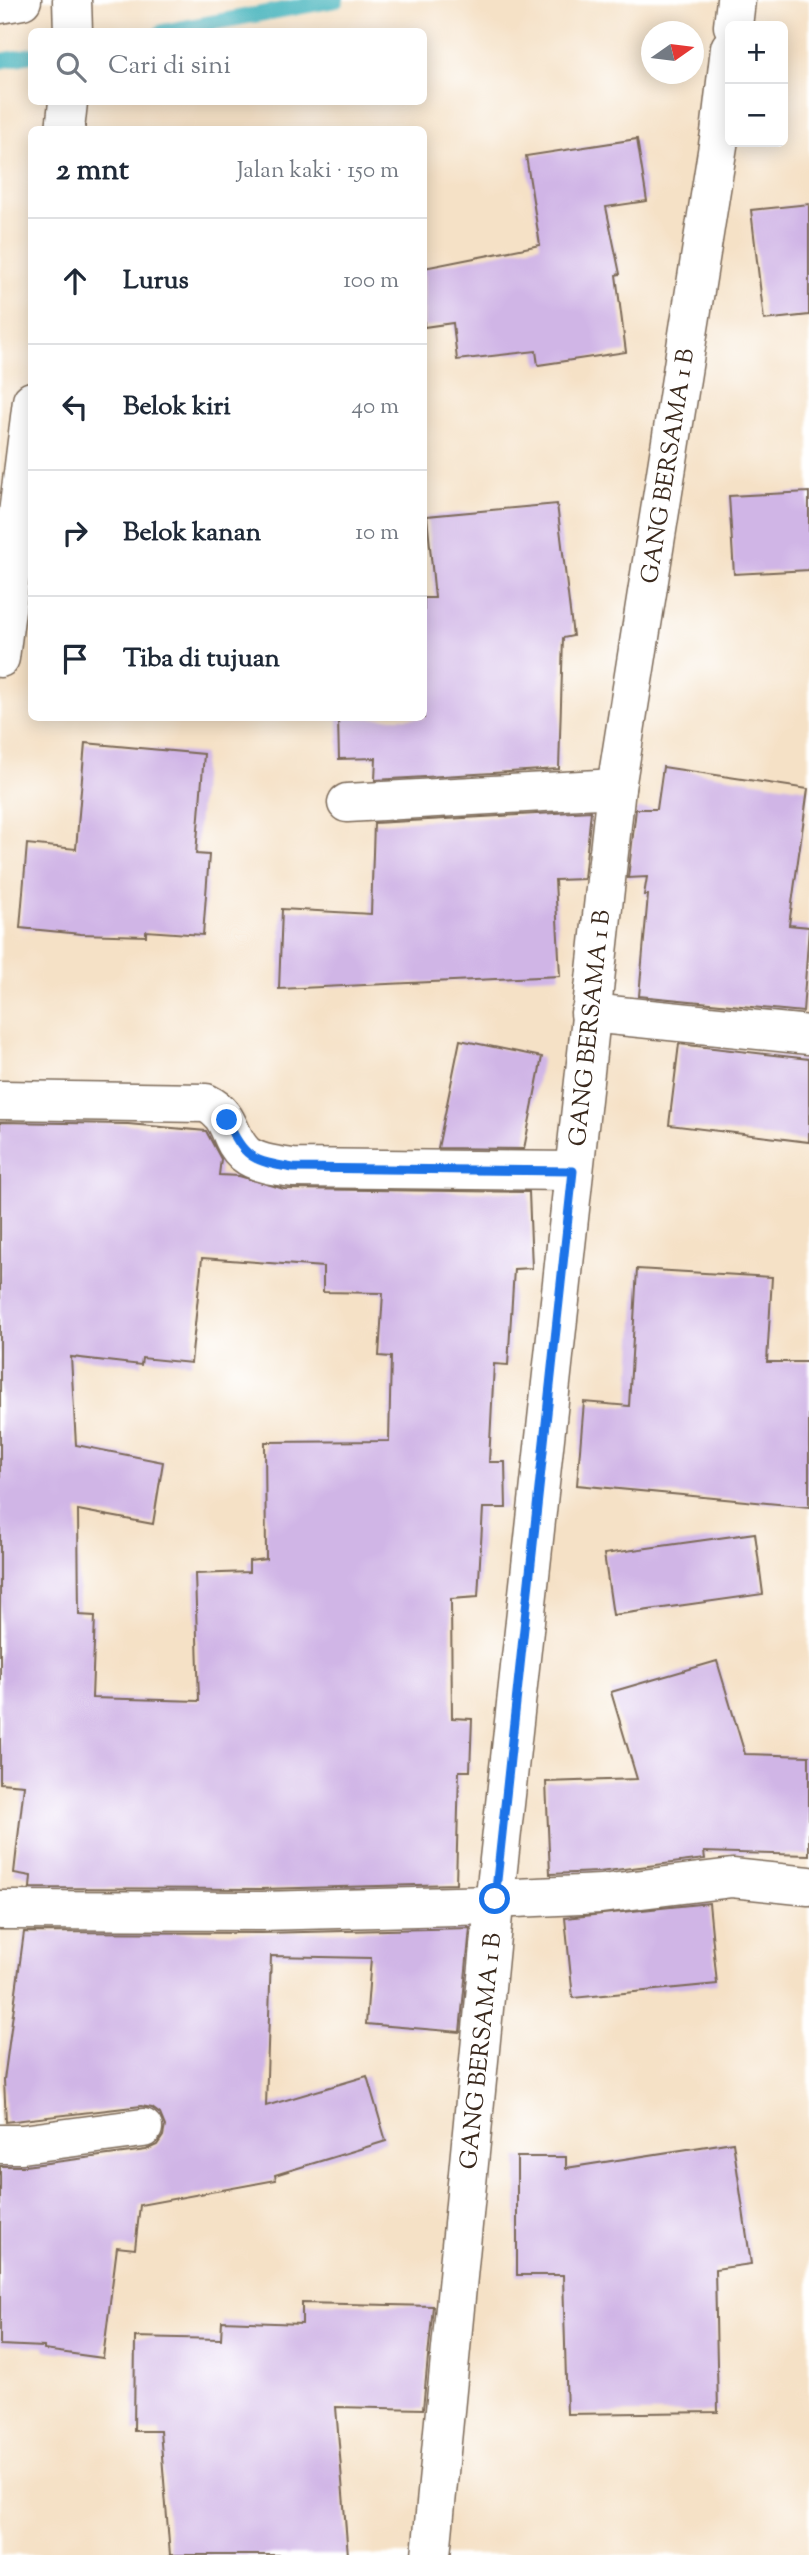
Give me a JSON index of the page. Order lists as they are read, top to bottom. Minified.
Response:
{"streets":{"street":["GANG BERSAMA 1 B"]},"north":"right","page":{"map_buttons":["+","−"],"search":"Cari di sini","heading":["2 mnt","Jalan kaki · 150 m"],"list":[["Lurus","100 m"],["Belok kiri","40 m"],["Belok kanan","10 m"],"Tiba di tujuan"]}}
